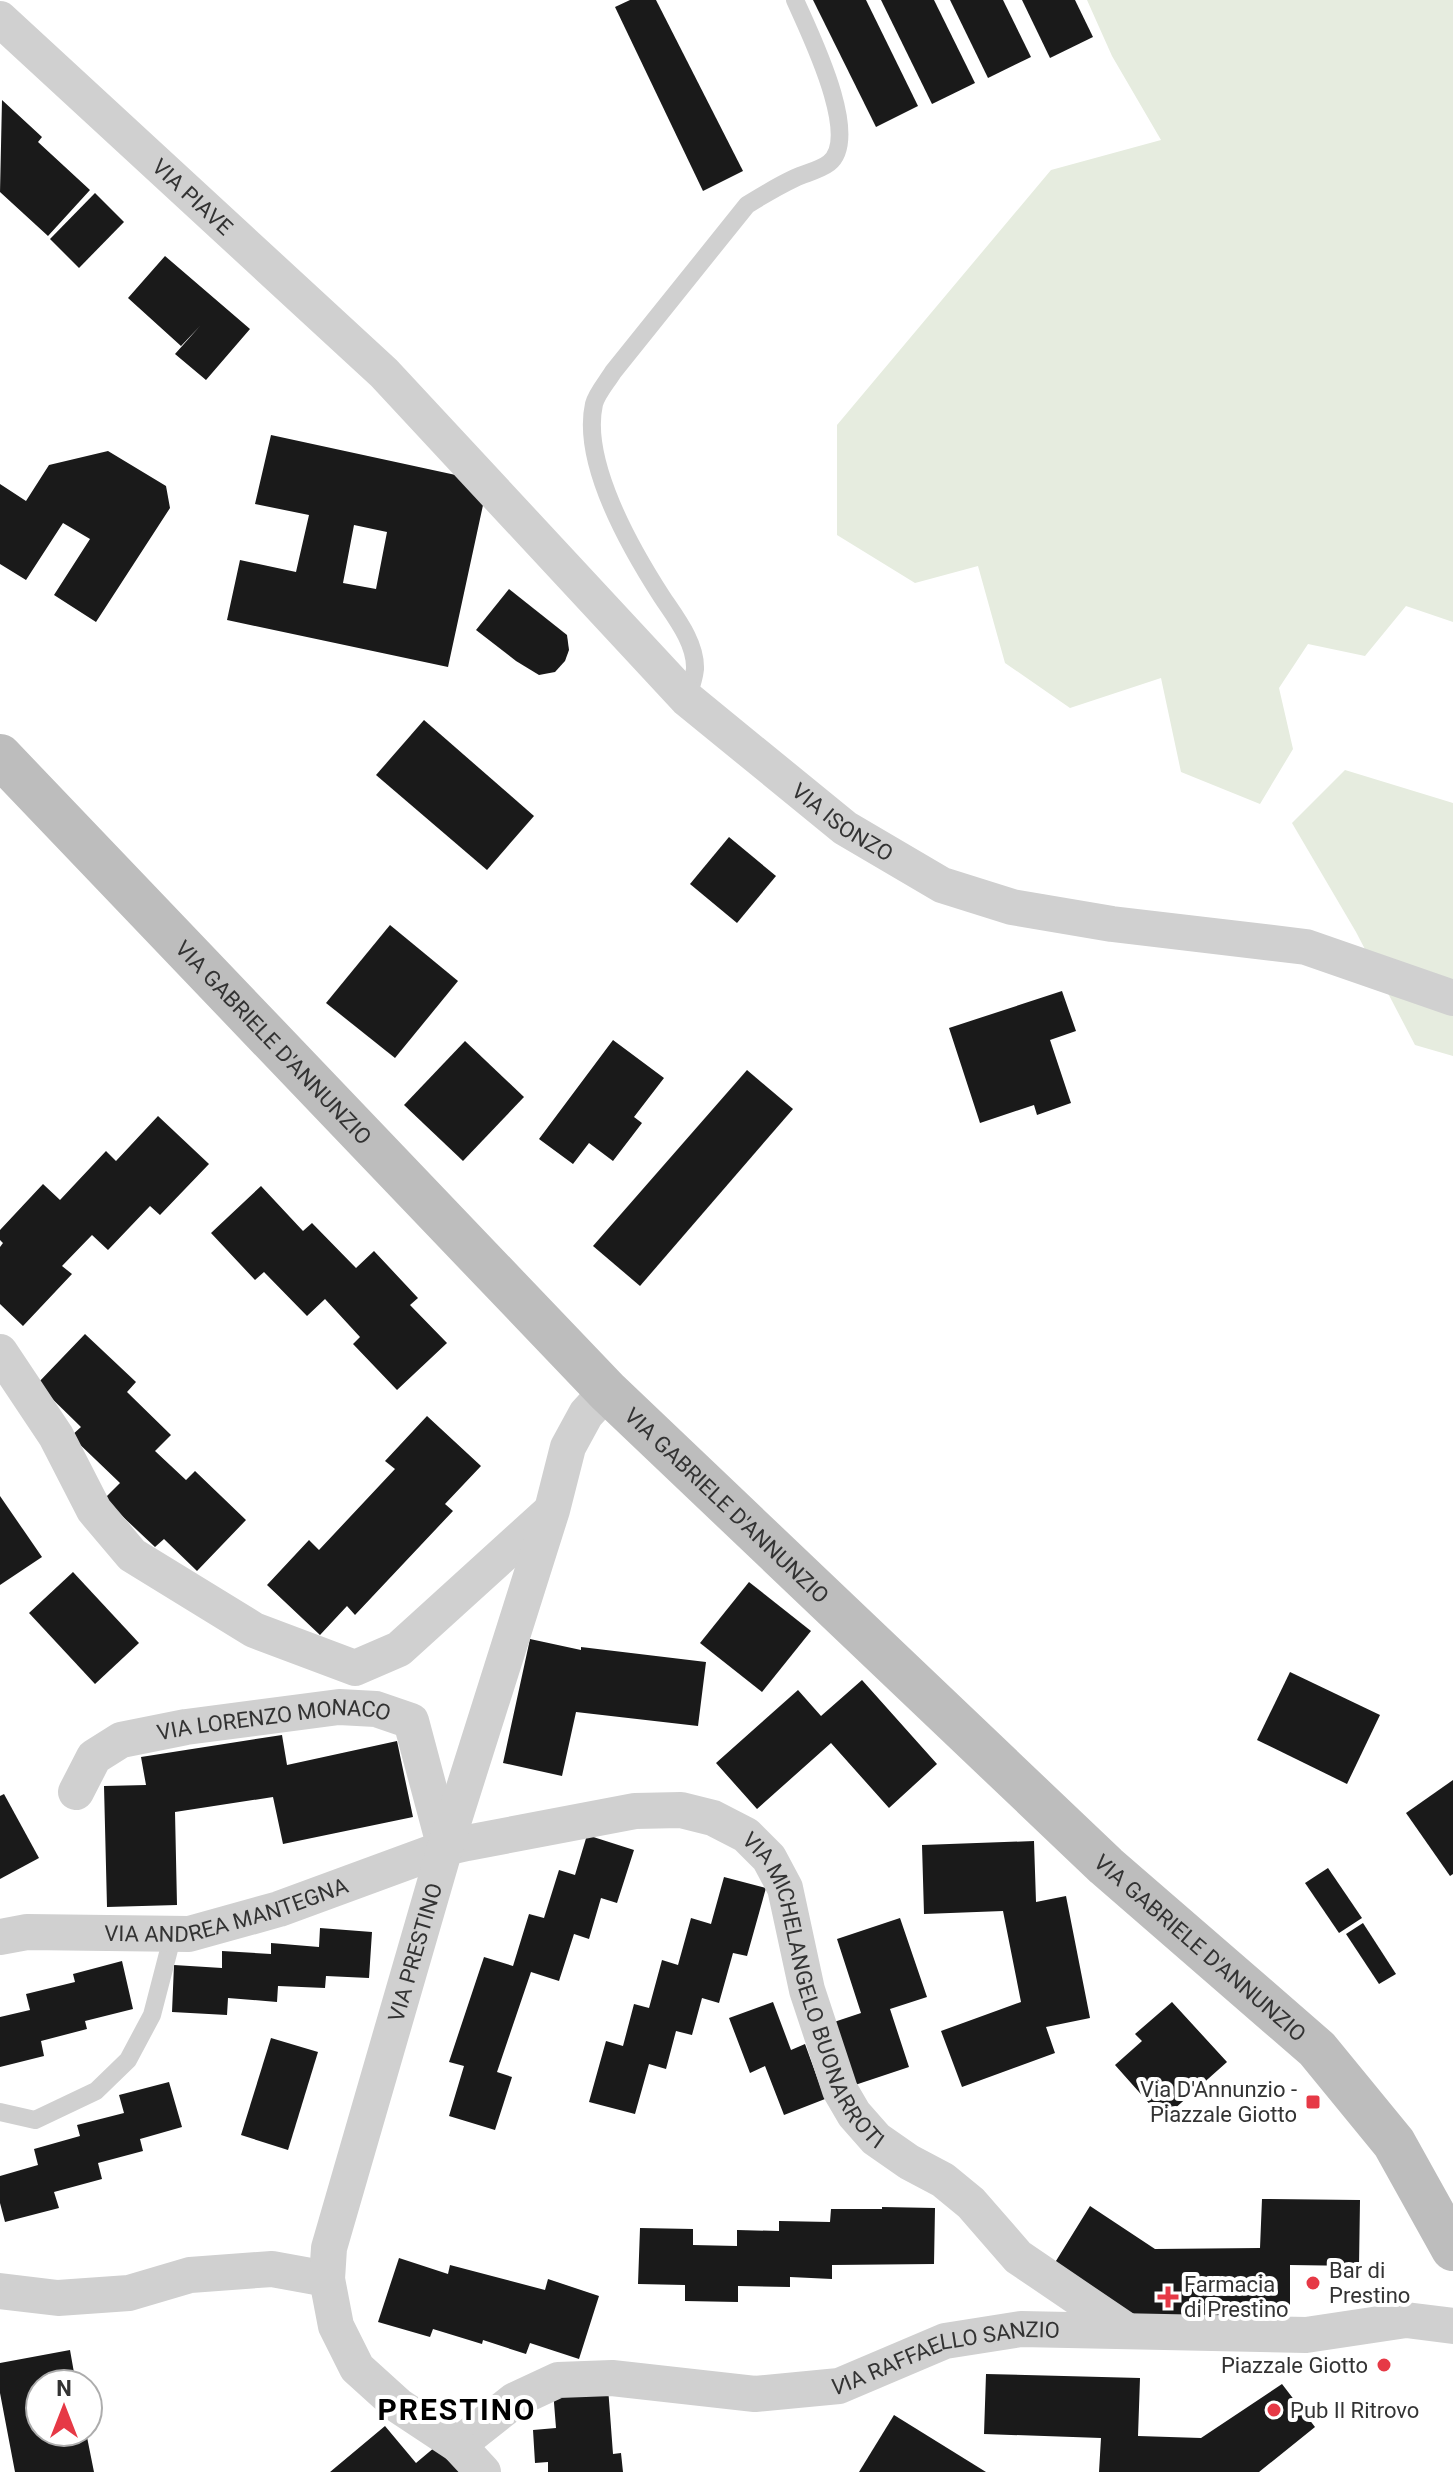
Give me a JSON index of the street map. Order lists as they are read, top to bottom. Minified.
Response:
{"streets":{"main road":["VIA GABRIELE D'ANNUNZIO"],"street":["VIA PIAVE","VIA ISONZO","VIA LORENZO MONACO","VIA ANDREA MANTEGNA","VIA PRESTINO","VIA MICHELANGELO BUONARROTI","VIA RAFFAELLO SANZIO"]},"crossings":[["VIA PIAVE","VIA ISONZO"],["VIA GABRIELE D'ANNUNZIO","VIA PRESTINO"],["VIA LORENZO MONACO","VIA ANDREA MANTEGNA"],["VIA LORENZO MONACO","VIA PRESTINO"],["VIA LORENZO MONACO","VIA MICHELANGELO BUONARROTI"],["VIA ANDREA MANTEGNA","VIA PRESTINO"],["VIA ANDREA MANTEGNA","VIA MICHELANGELO BUONARROTI"],["VIA PRESTINO","VIA MICHELANGELO BUONARROTI"],["VIA PRESTINO","VIA RAFFAELLO SANZIO"],["VIA MICHELANGELO BUONARROTI","VIA RAFFAELLO SANZIO"]],"districts":["PRESTINO"],"places":{"transit":["Via D'Annunzio - Piazzale Giotto"],"other":["Bar di Prestino","Piazzale Giotto","Pub Il Ritrovo"],"health":["Farmacia di Prestino"]},"north":"top"}
